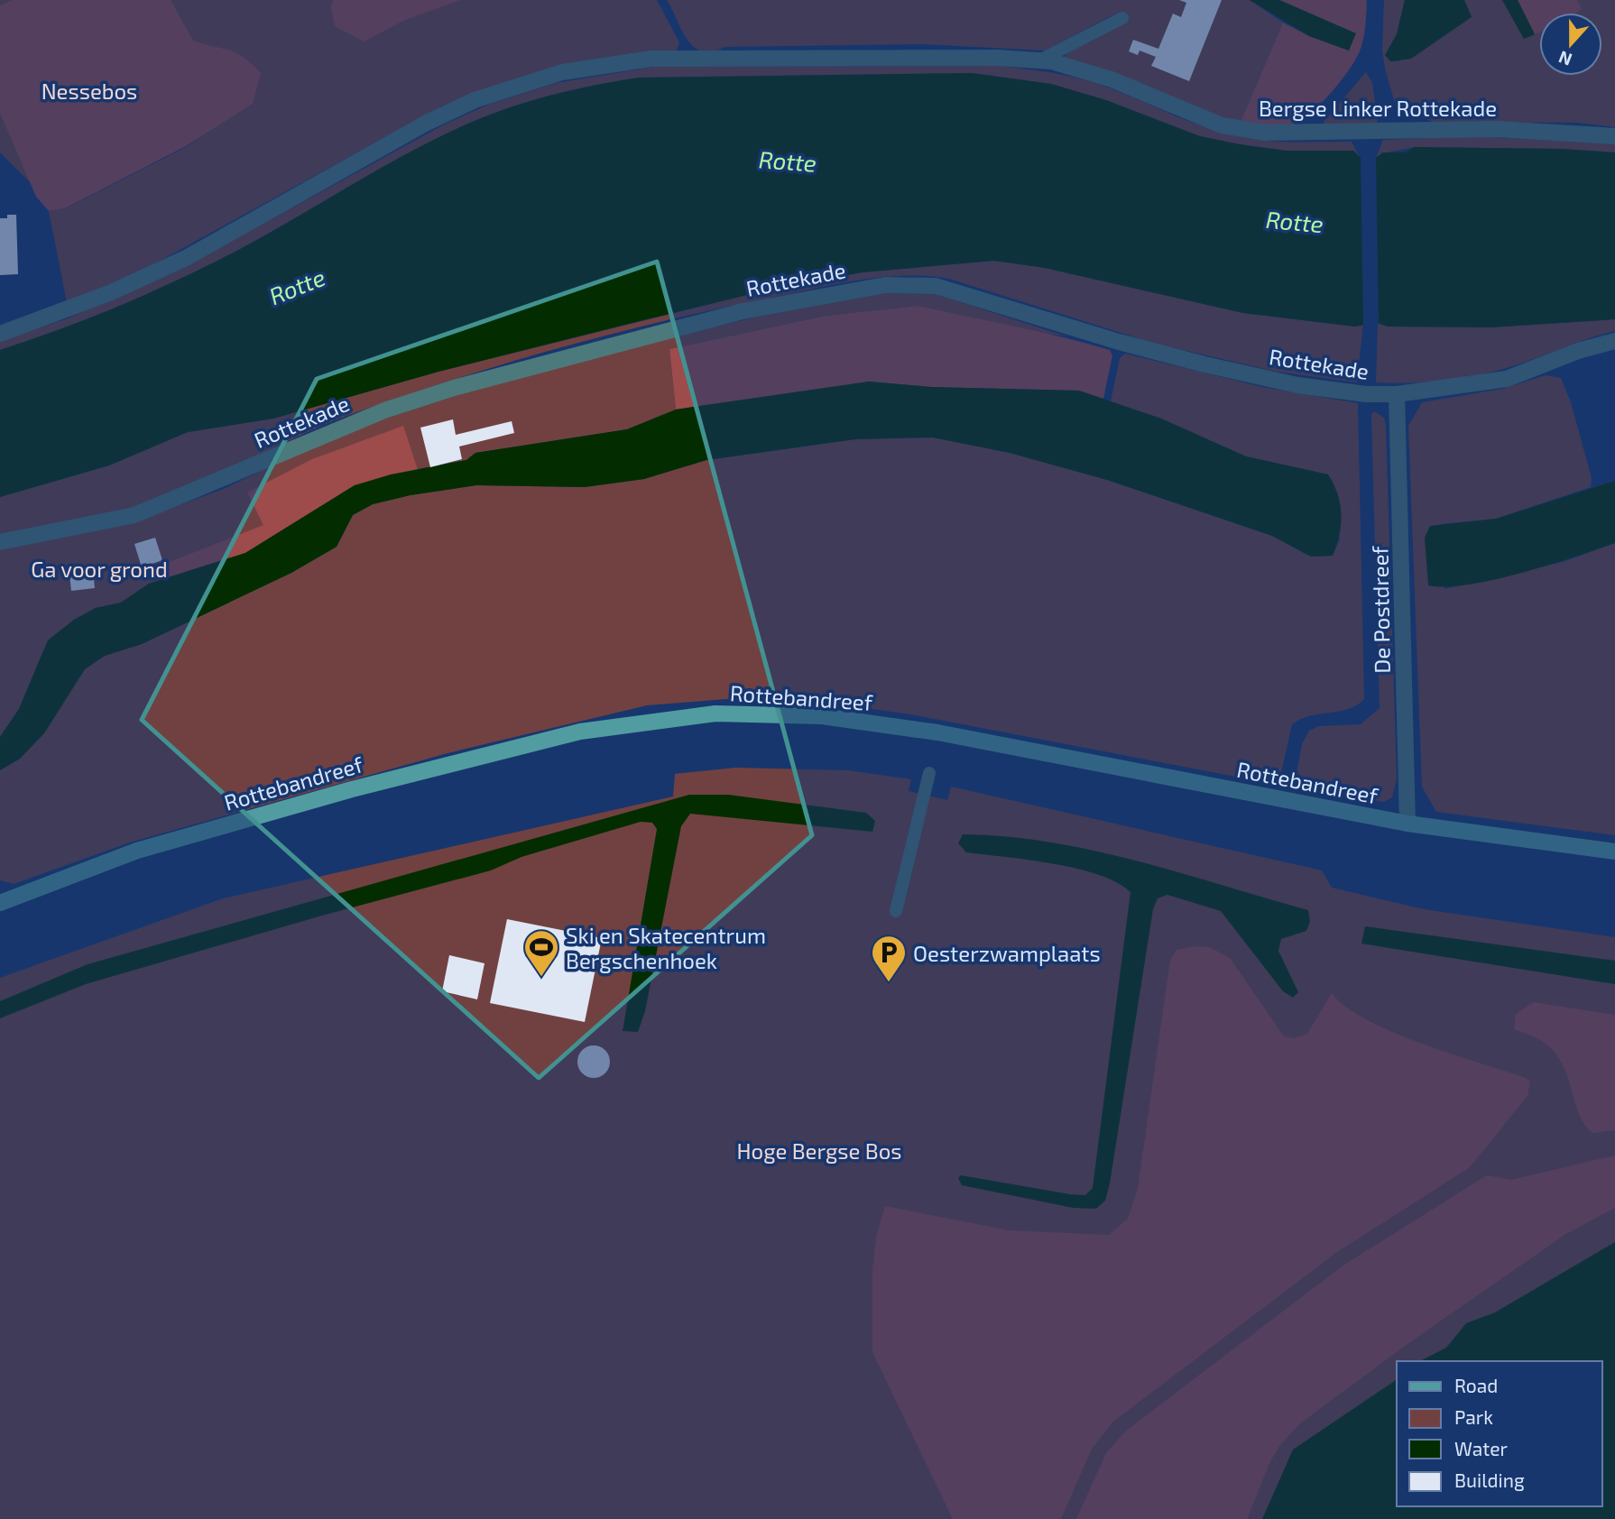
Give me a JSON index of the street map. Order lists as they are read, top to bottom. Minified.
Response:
{"streets":{"street":["Bergse Linker Rottekade","Rottekade","De Postdreef","Rottebandreef"]},"crossings":[["Rottekade","De Postdreef"],["De Postdreef","Rottebandreef"]],"water":["Rotte"],"parks":["Nessebos","Ga voor grond","Hoge Bergse Bos"],"places":{"sports":["Ski en Skatecentrum Bergschenhoek"],"parking":["Oesterzwamplaats"]},"legend":["Road","Park","Water","Building"],"north":"bottom"}
